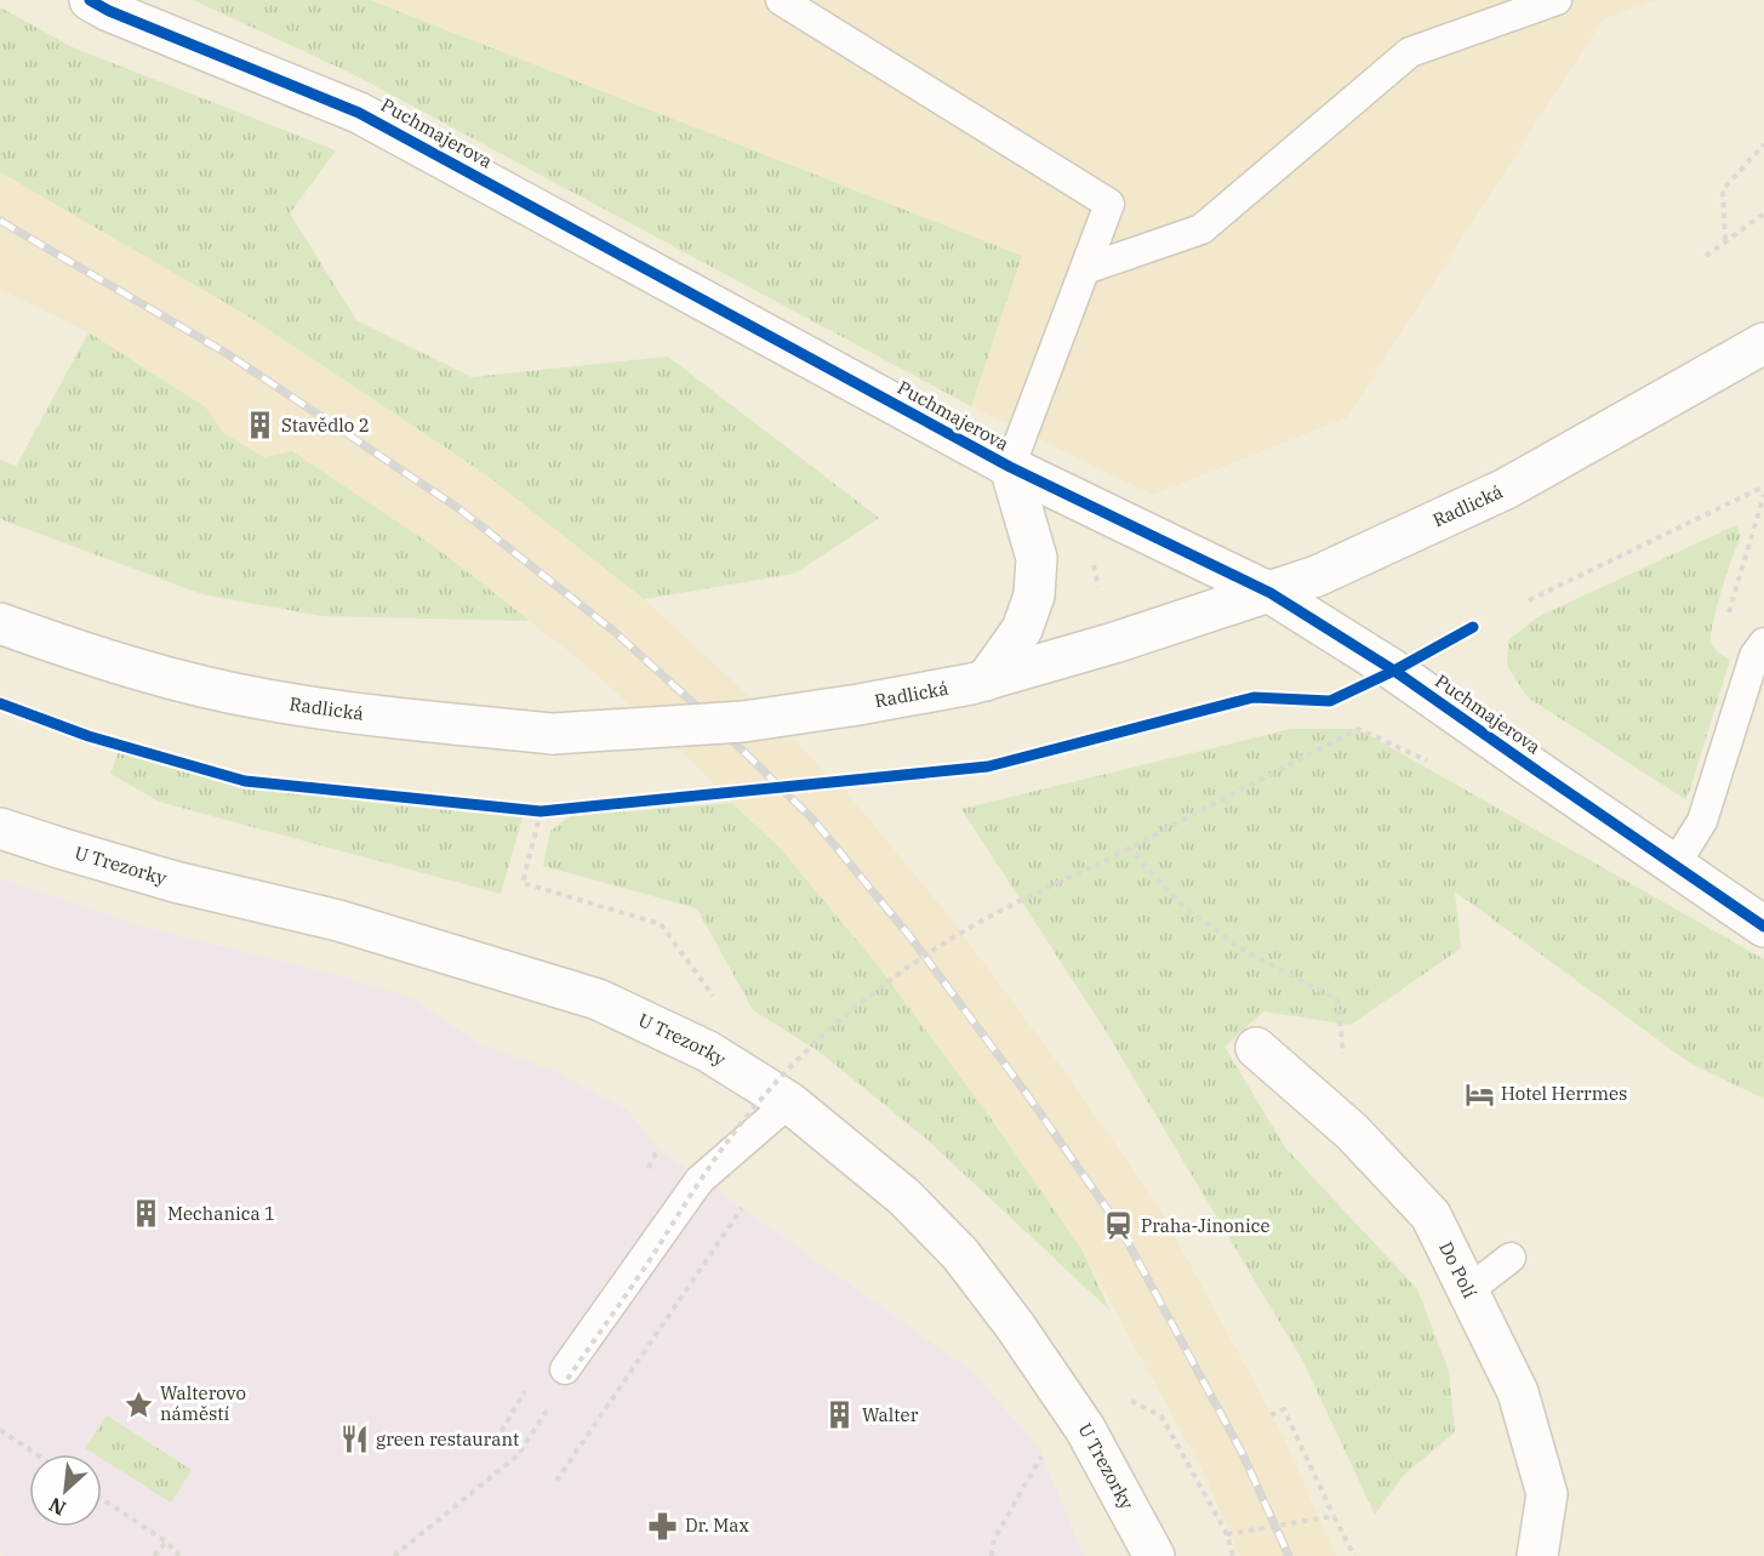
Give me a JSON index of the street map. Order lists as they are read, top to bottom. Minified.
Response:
{"streets":{"street":["Puchmajerova","Radlická","U Trezorky","Do Polí"]},"crossings":[["Puchmajerova","Radlická"]],"places":{"building":["Stavědlo 2","Mechanica 1","Walter"],"hotel":["Hotel Herrmes"],"station":["Praha-Jinonice"],"place":["Walterovo náměstí"],"restaurant":["green restaurant"],"pharmacy":["Dr. Max"]},"north":"bottom left"}
